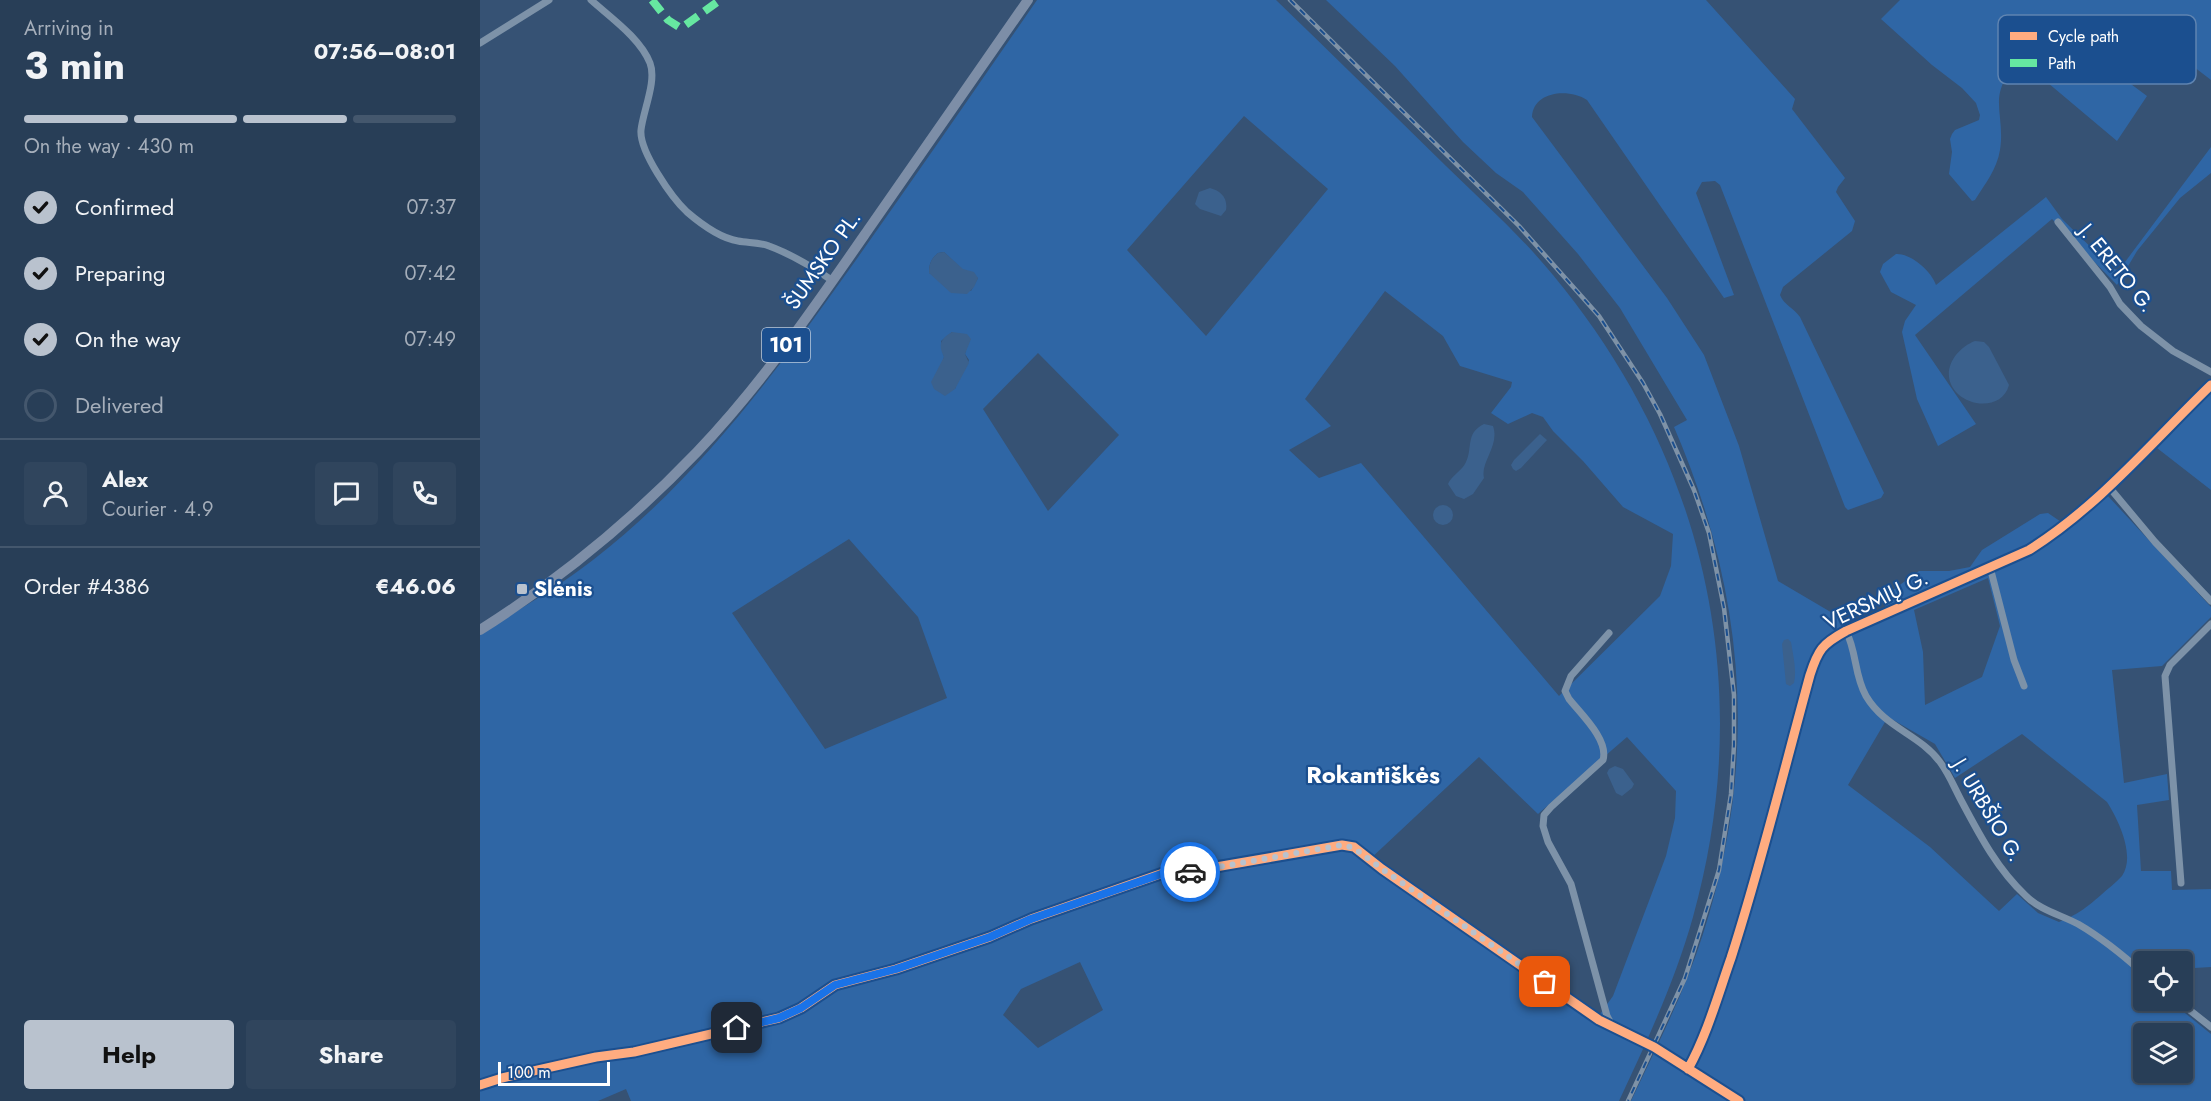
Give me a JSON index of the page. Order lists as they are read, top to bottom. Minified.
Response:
{"streets":{"main road":["ŠUMSKO PL.","101"],"street":["J. ERETO G.","VERSMIŲ G.","J. URBŠIO G."]},"crossings":[["VERSMIŲ G.","J. URBŠIO G."]],"districts":["Rokantiškės"],"places":{"transit":["Slėnis"]},"legend":["Cycle path","Path"],"scale_bar":"100 m","page":{"heading":["3 min","Arriving in","07:56–08:01"],"panel":["Alex","Courier · 4.9","Order #4386","€46.06"],"bar":"On the way · 430 m","list":[["Confirmed","07:37"],["Preparing","07:42"],["On the way","07:49"],"Delivered"],"buttons":["Help","Share"],"scale":"100 m"}}
